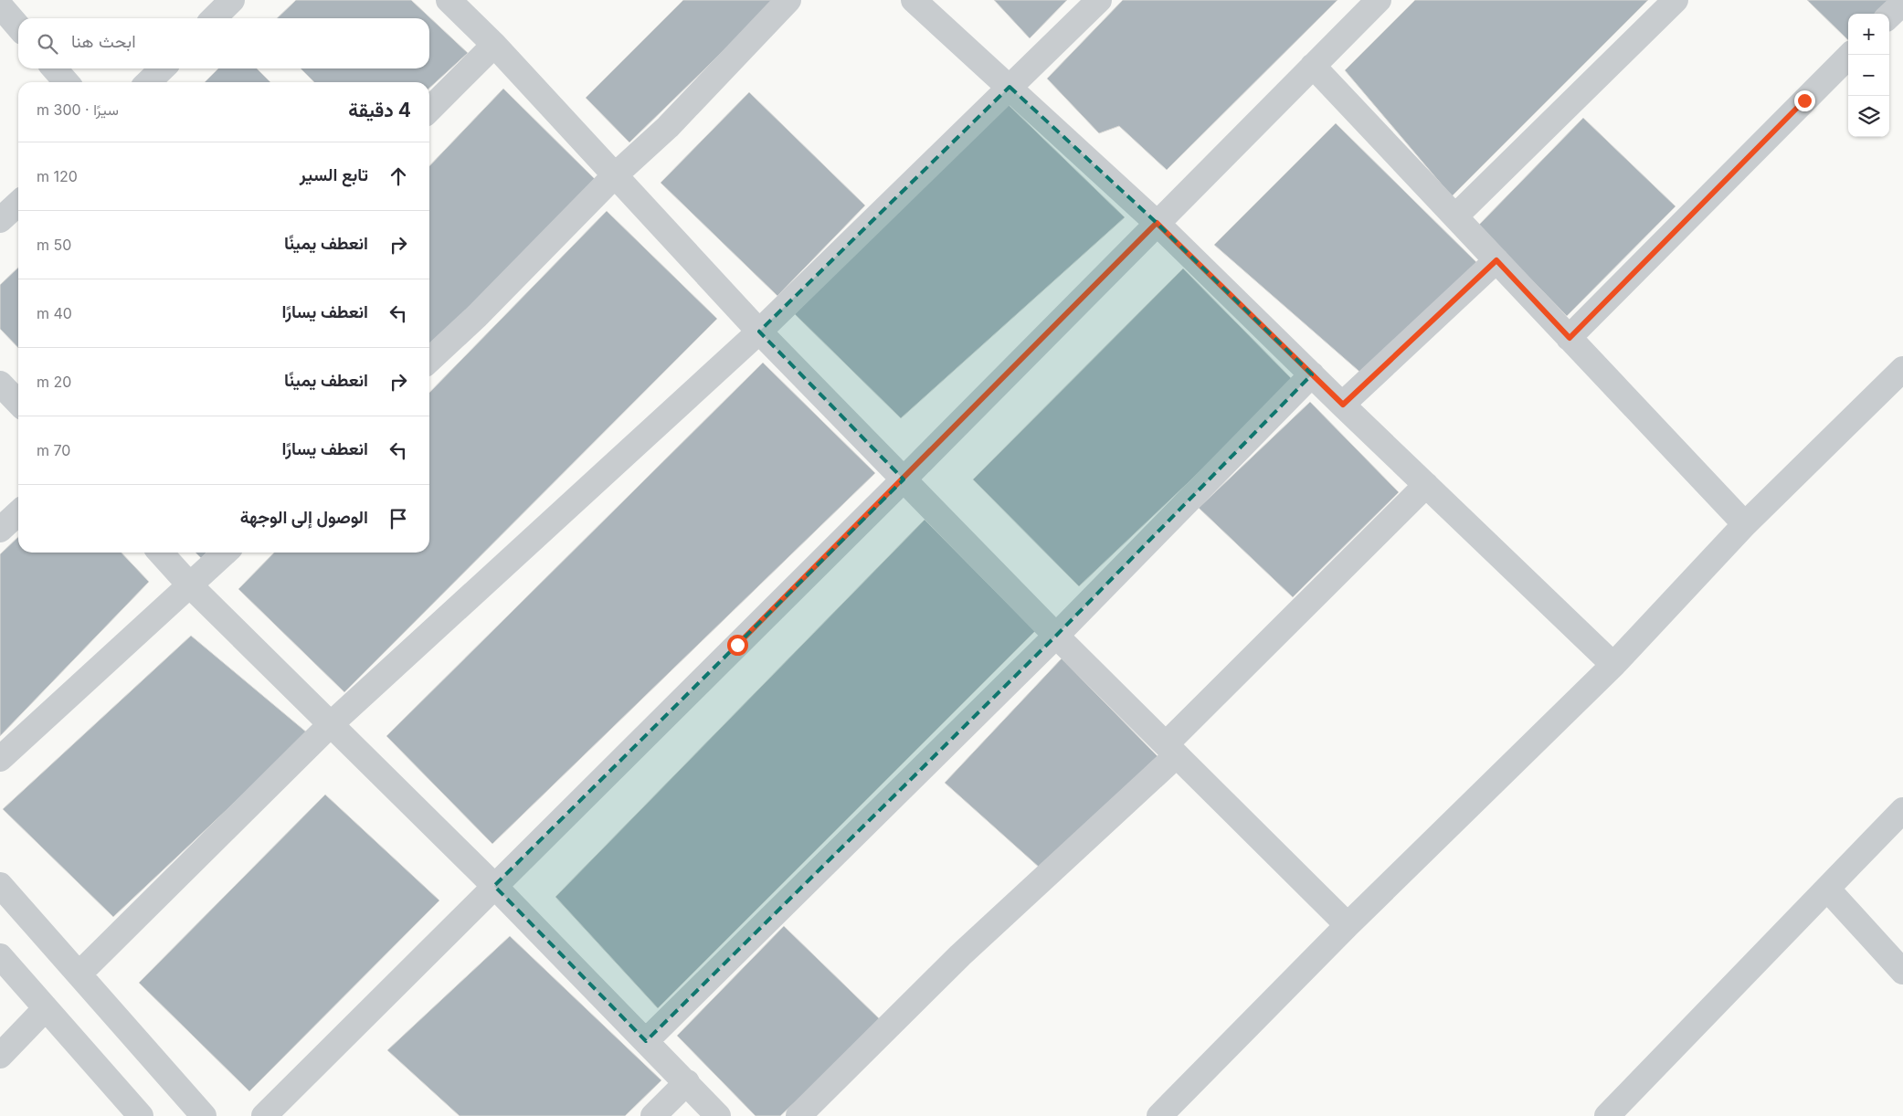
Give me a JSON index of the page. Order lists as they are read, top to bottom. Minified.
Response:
{"page":{"map_buttons":["+","−"],"search":"ابحث هنا","heading":["4 دقيقة","سيرًا · 300 m"],"list":[["تابع السير","120 m"],["انعطف يمينًا","50 m"],["انعطف يسارًا","40 m"],["انعطف يمينًا","20 m"],["انعطف يسارًا","70 m"],"الوصول إلى الوجهة"]}}
